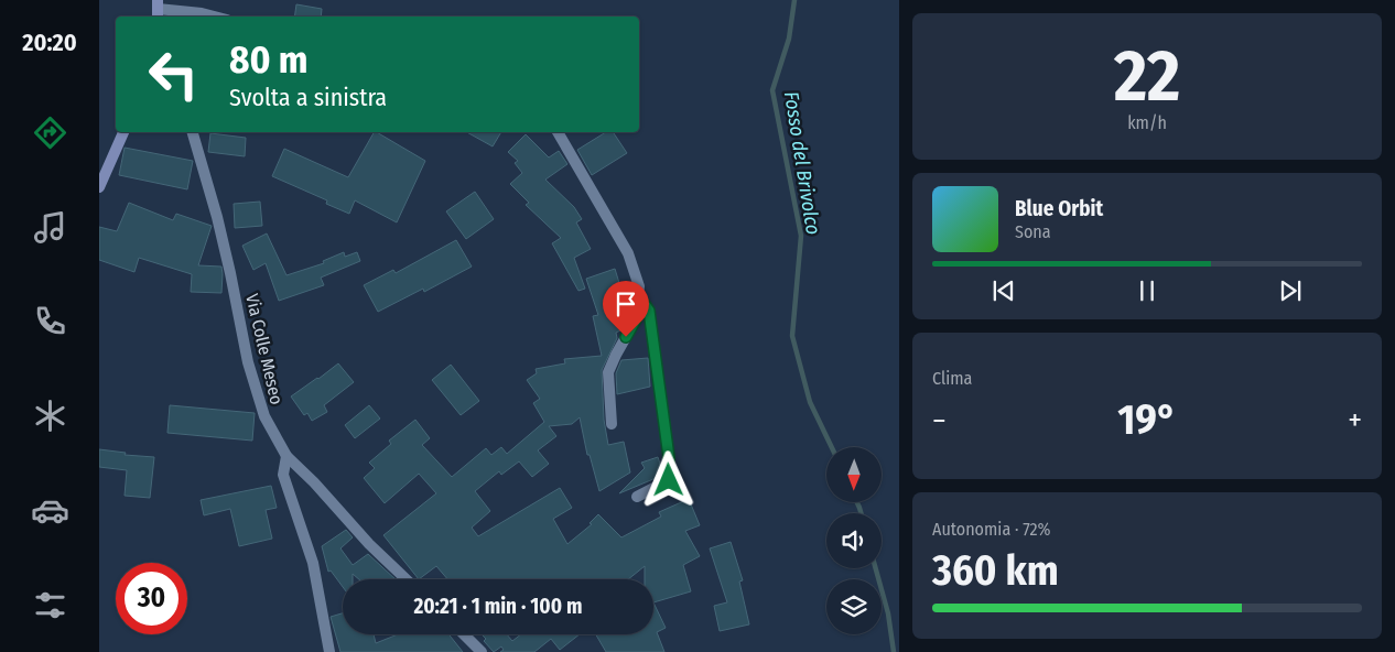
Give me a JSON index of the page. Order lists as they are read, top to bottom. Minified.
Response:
{"streets":{"street":["Via Colle Meseo"]},"water":["Fosso del Brivolco"],"north":"bottom","page":{"tabs":"20:20","tile":[["22","km/h"],"Clima",["Autonomia · 72%","360 km"]],"turn":["80 m","Svolta a sinistra"],"song":["Blue Orbit","Sona"],"heat":["−","19°","+"],"limit":"30","trip":"20:21 · 1 min · 100 m"}}
